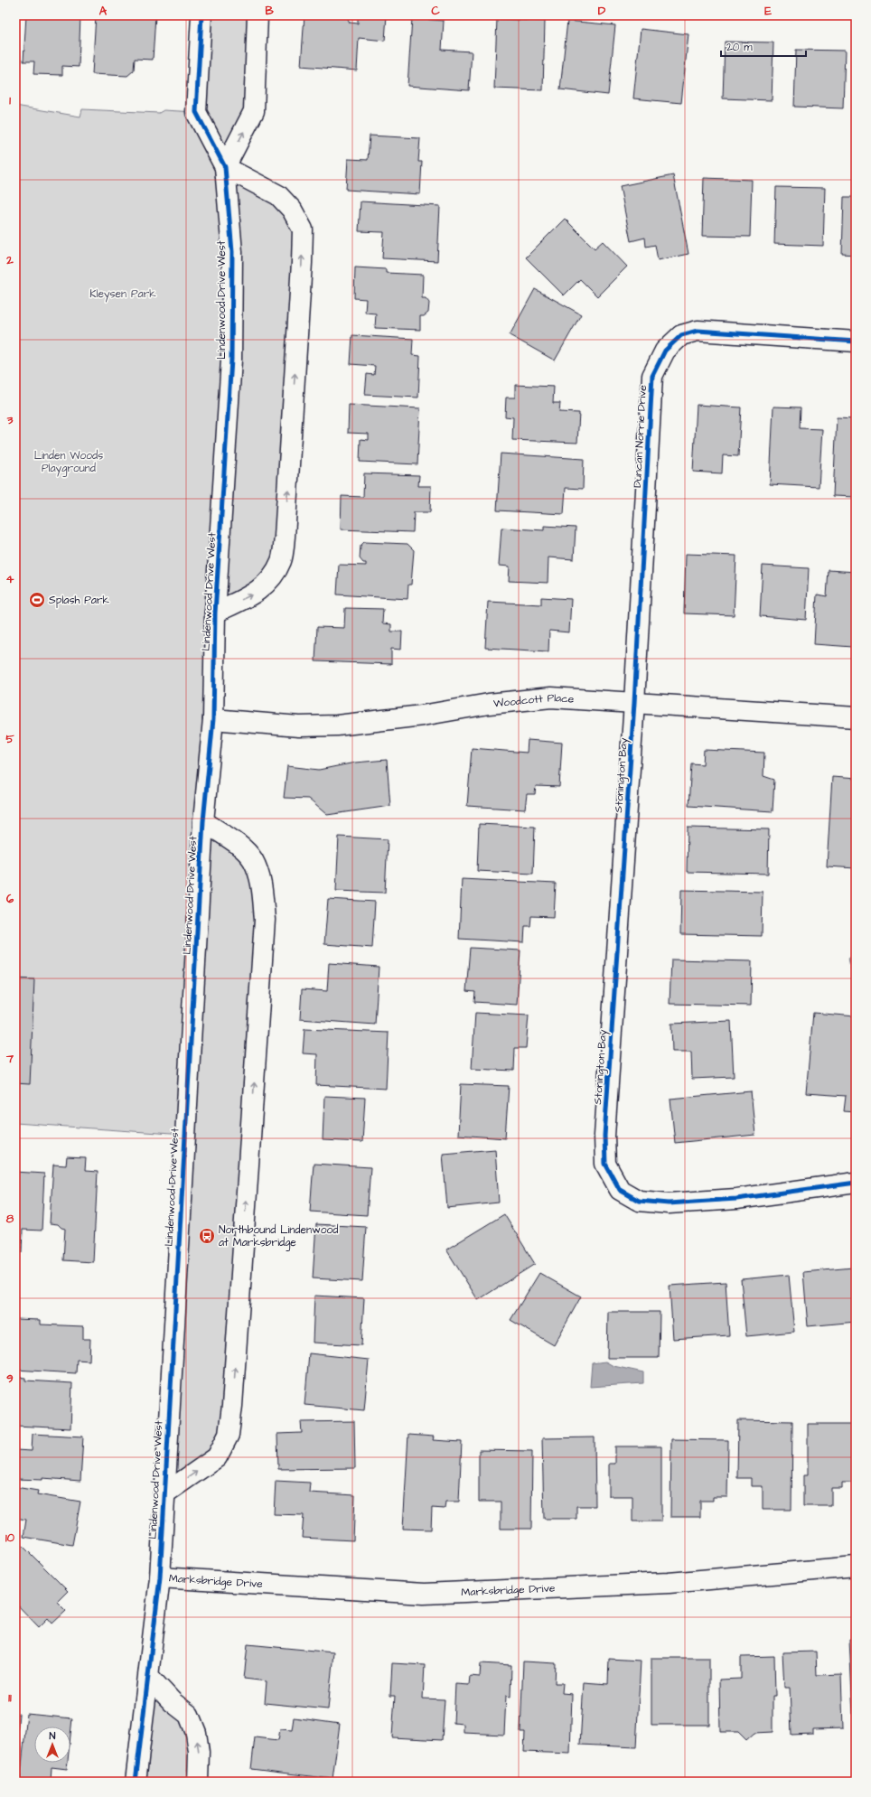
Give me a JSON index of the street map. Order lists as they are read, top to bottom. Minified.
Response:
{"streets":{"street":["Lindenwood Drive West","Duncan Norrie Drive","Woodcott Place","Stonington Bay","Marksbridge Drive"]},"crossings":[["Lindenwood Drive West","Woodcott Place"],["Lindenwood Drive West","Marksbridge Drive"],["Duncan Norrie Drive","Woodcott Place"],["Duncan Norrie Drive","Stonington Bay"],["Woodcott Place","Stonington Bay"]],"parks":["Kleysen Park","Linden Woods Playground"],"places":{"sports":["Splash Park"],"bus stop":["Northbound Lindenwood at Marksbridge"]},"scale_bar":"20 m","north":"top","grid":{"columns":["A","B","C","D","E"],"rows":["1","2","3","4","5","6","7","8","9","10","11"]}}
